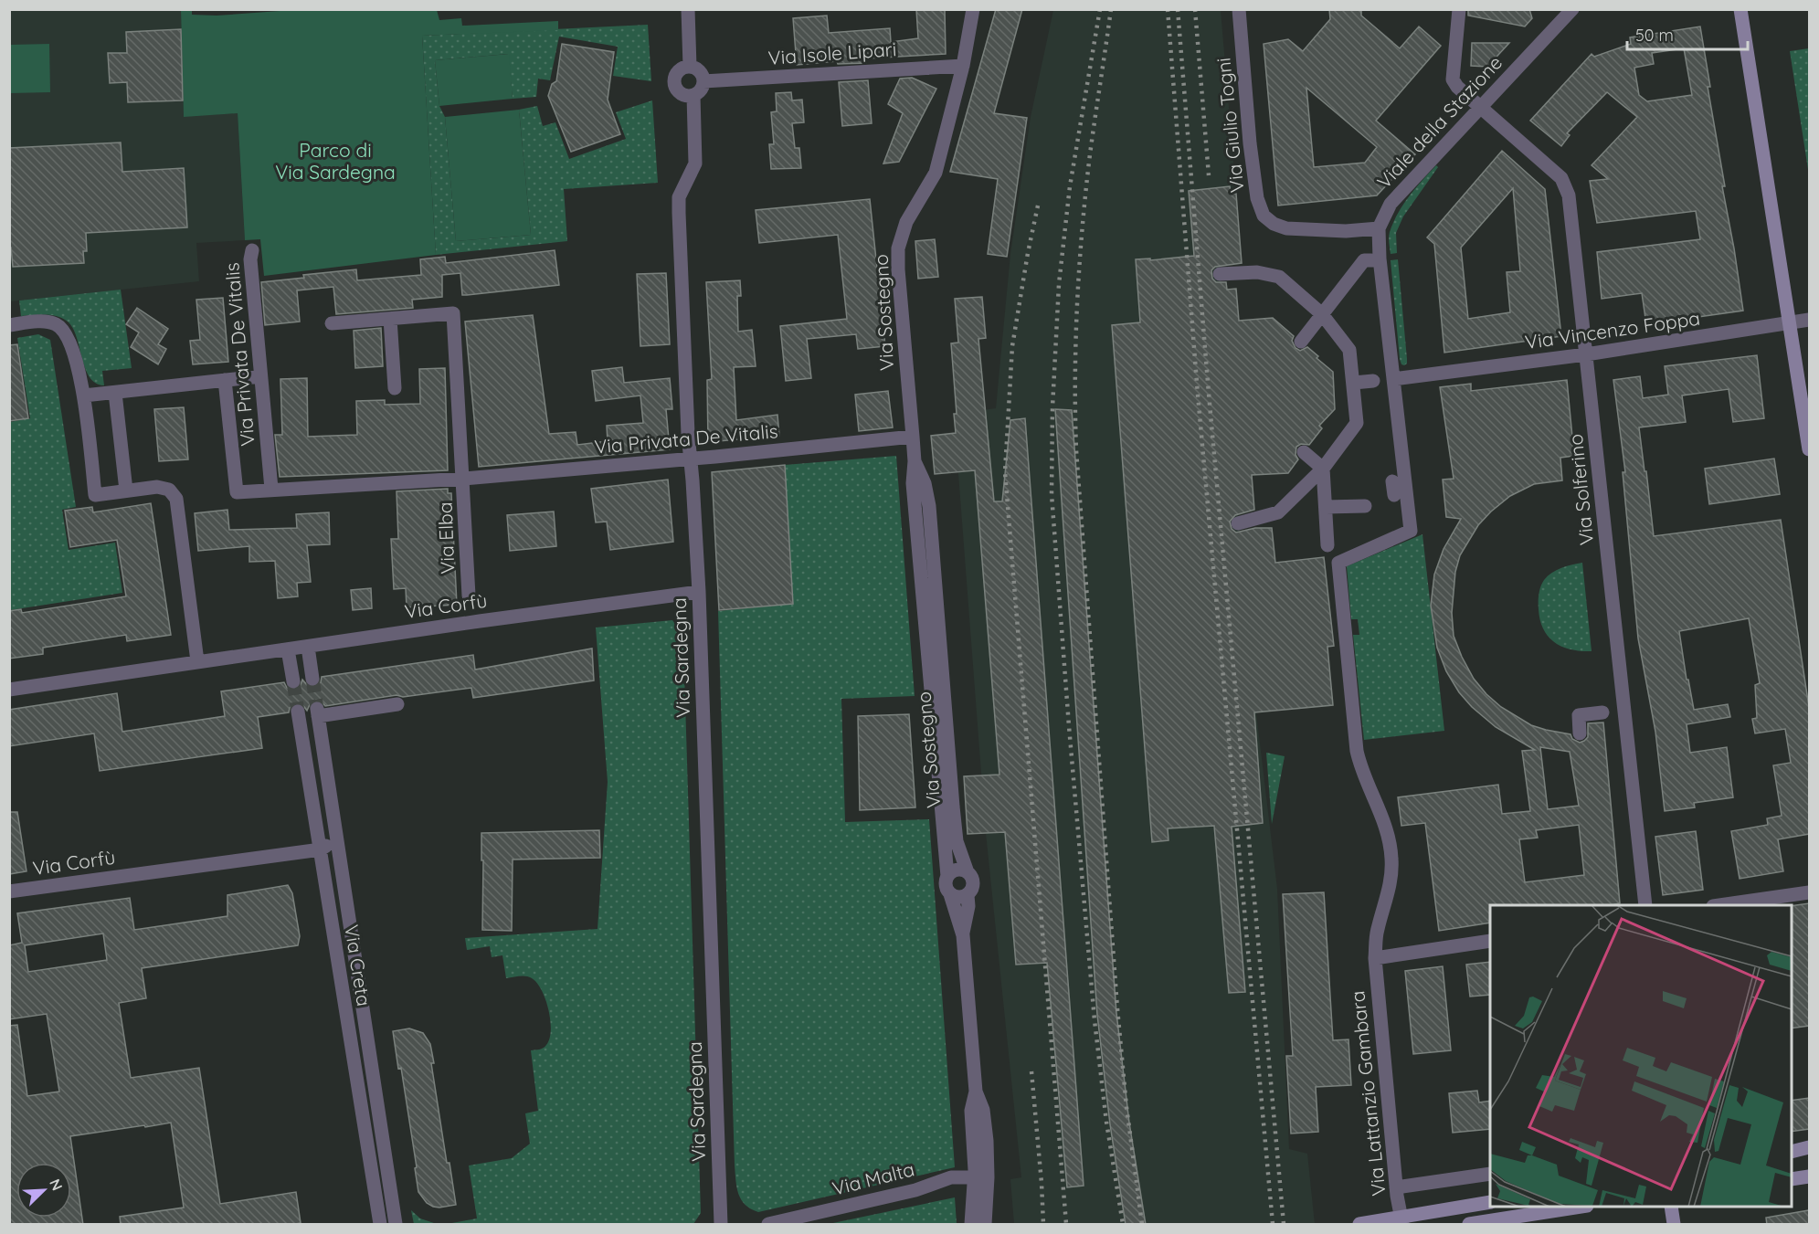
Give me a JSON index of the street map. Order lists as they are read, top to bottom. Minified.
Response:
{"streets":{"street":["Via Isole Lipari","Viale della Stazione","Via Giulio Togni","Via Sostegno","Via Vincenzo Foppa","Via Privata De Vitalis","Via Solferino","Via Elba","Via Corfù","Via Sardegna","Via Creta","Via Lattanzio Gambara","Via Malta"]},"crossings":[["Via Isole Lipari","Via Sostegno"],["Via Isole Lipari","Via Sardegna"],["Viale della Stazione","Via Giulio Togni"],["Viale della Stazione","Via Vincenzo Foppa"],["Viale della Stazione","Via Solferino"],["Viale della Stazione","Via Lattanzio Gambara"],["Via Sostegno","Via Privata De Vitalis"],["Via Sostegno","Via Malta"],["Via Vincenzo Foppa","Via Solferino"],["Via Privata De Vitalis","Via Elba"],["Via Privata De Vitalis","Via Sardegna"],["Via Corfù","Via Sardegna"],["Via Corfù","Via Creta"]],"parks":["Parco di Via Sardegna"],"scale_bar":"50 m","north":"top right"}
